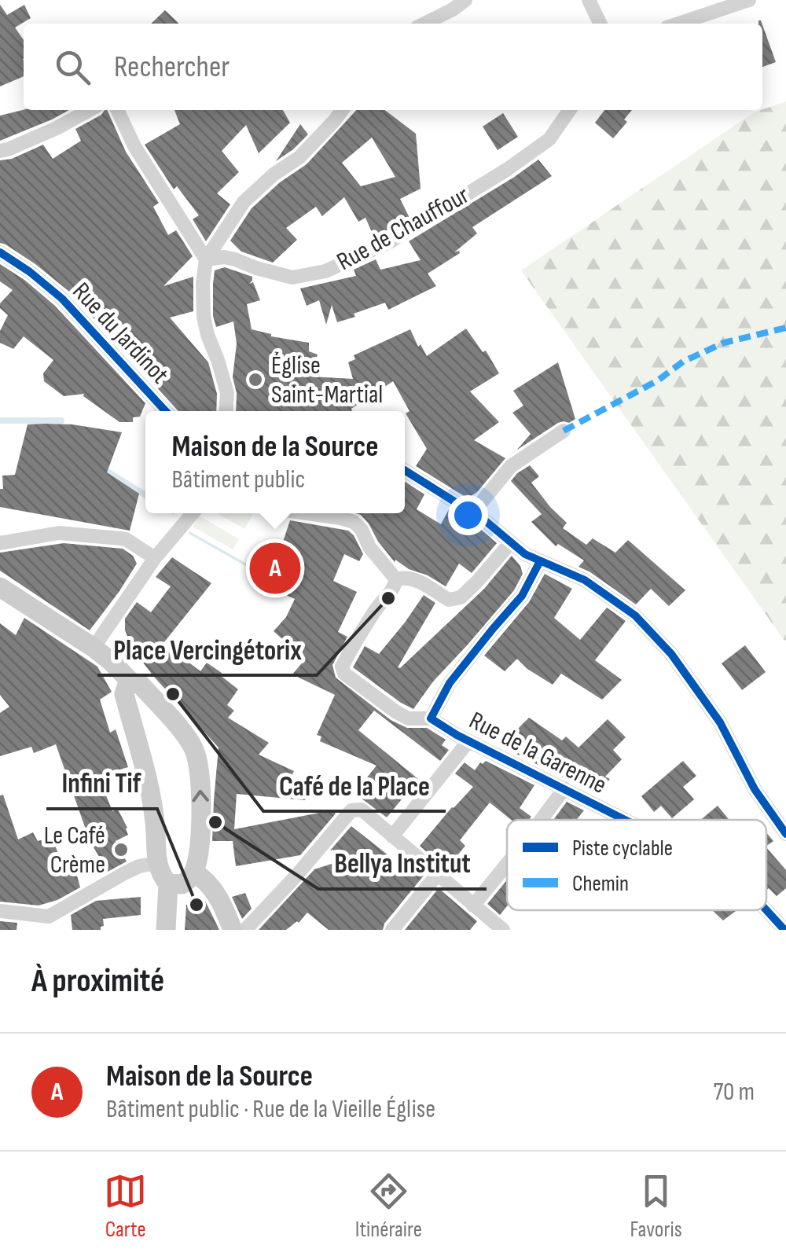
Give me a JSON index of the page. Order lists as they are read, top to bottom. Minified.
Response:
{"streets":{"street":["Rue de Chauffour","Rue du Jardinot","Rue de la Garenne"]},"places":["Église Saint-Martial","Place Vercingétorix","Café de la Place","Bellya Institut","Le Café Crème","Infini Tif"],"legend":["Piste cyclable","Chemin"],"page":{"search":"Rechercher","popup":["Maison de la Source","Bâtiment public"],"pins":"A","heading":"À proximité","list":[{"mark":"A","name":"Maison de la Source","note":"Bâtiment public · Rue de la Vieille Église","value":"70 m"}],"nav":["Carte","Itinéraire","Favoris"]}}
